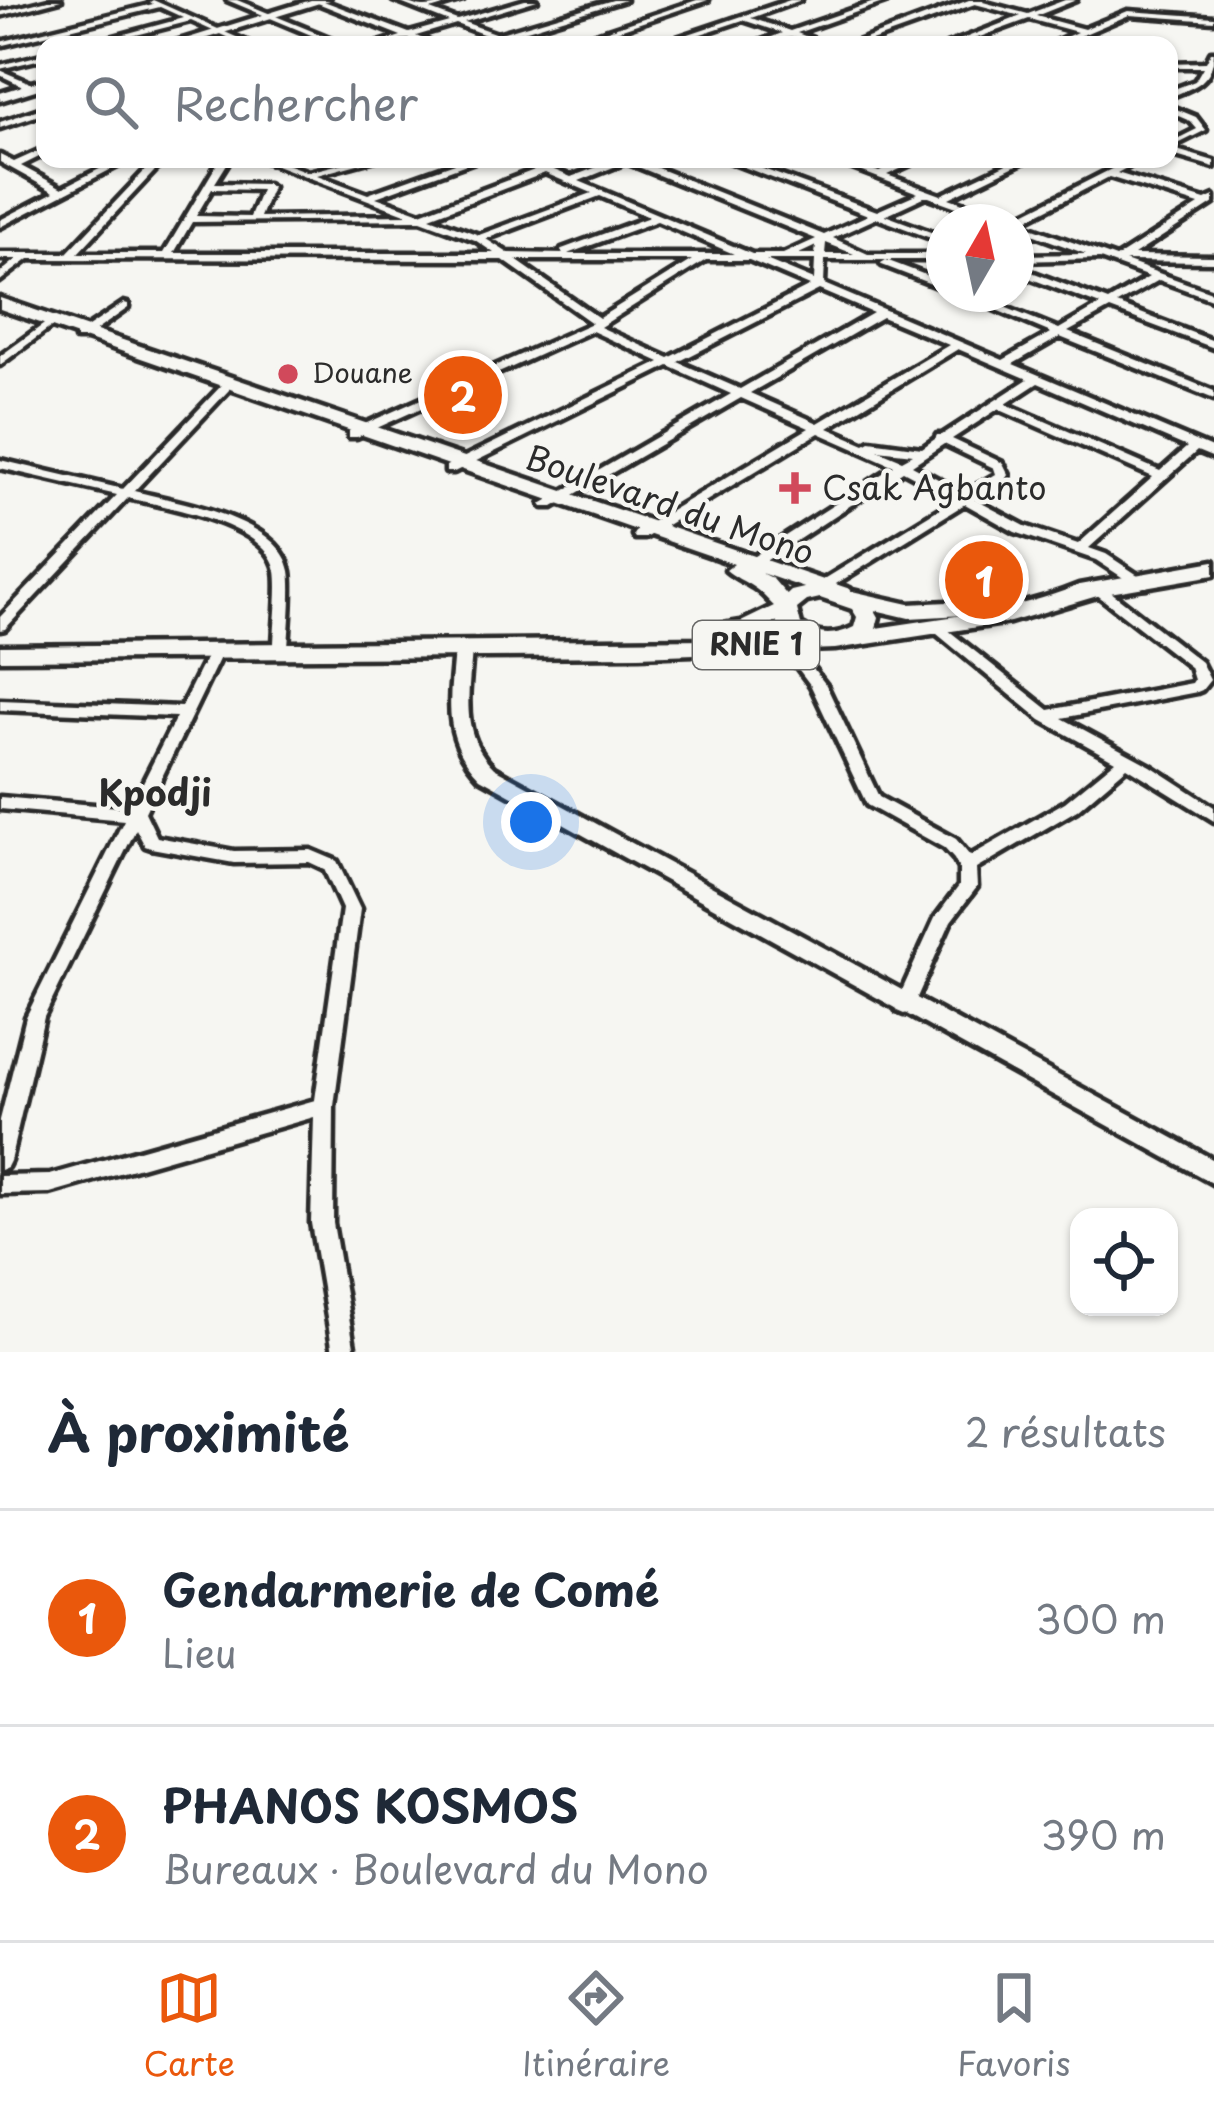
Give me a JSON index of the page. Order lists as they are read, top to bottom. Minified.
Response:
{"streets":{"main road":["Boulevard du Mono","RNIE 1"]},"crossings":[["Boulevard du Mono","RNIE 1"]],"districts":["Kpodji"],"places":{"other":["Douane"],"health":["Csak Agbanto"]},"north":"top","page":{"search":"Rechercher","pins":["2","1"],"heading":["À proximité","2 résultats"],"list":[{"mark":"1","name":"Gendarmerie de Comé","note":"Lieu","value":"300 m"},{"mark":"2","name":"PHANOS KOSMOS","note":"Bureaux · Boulevard du Mono","value":"390 m"}],"nav":["Carte","Itinéraire","Favoris"]}}
